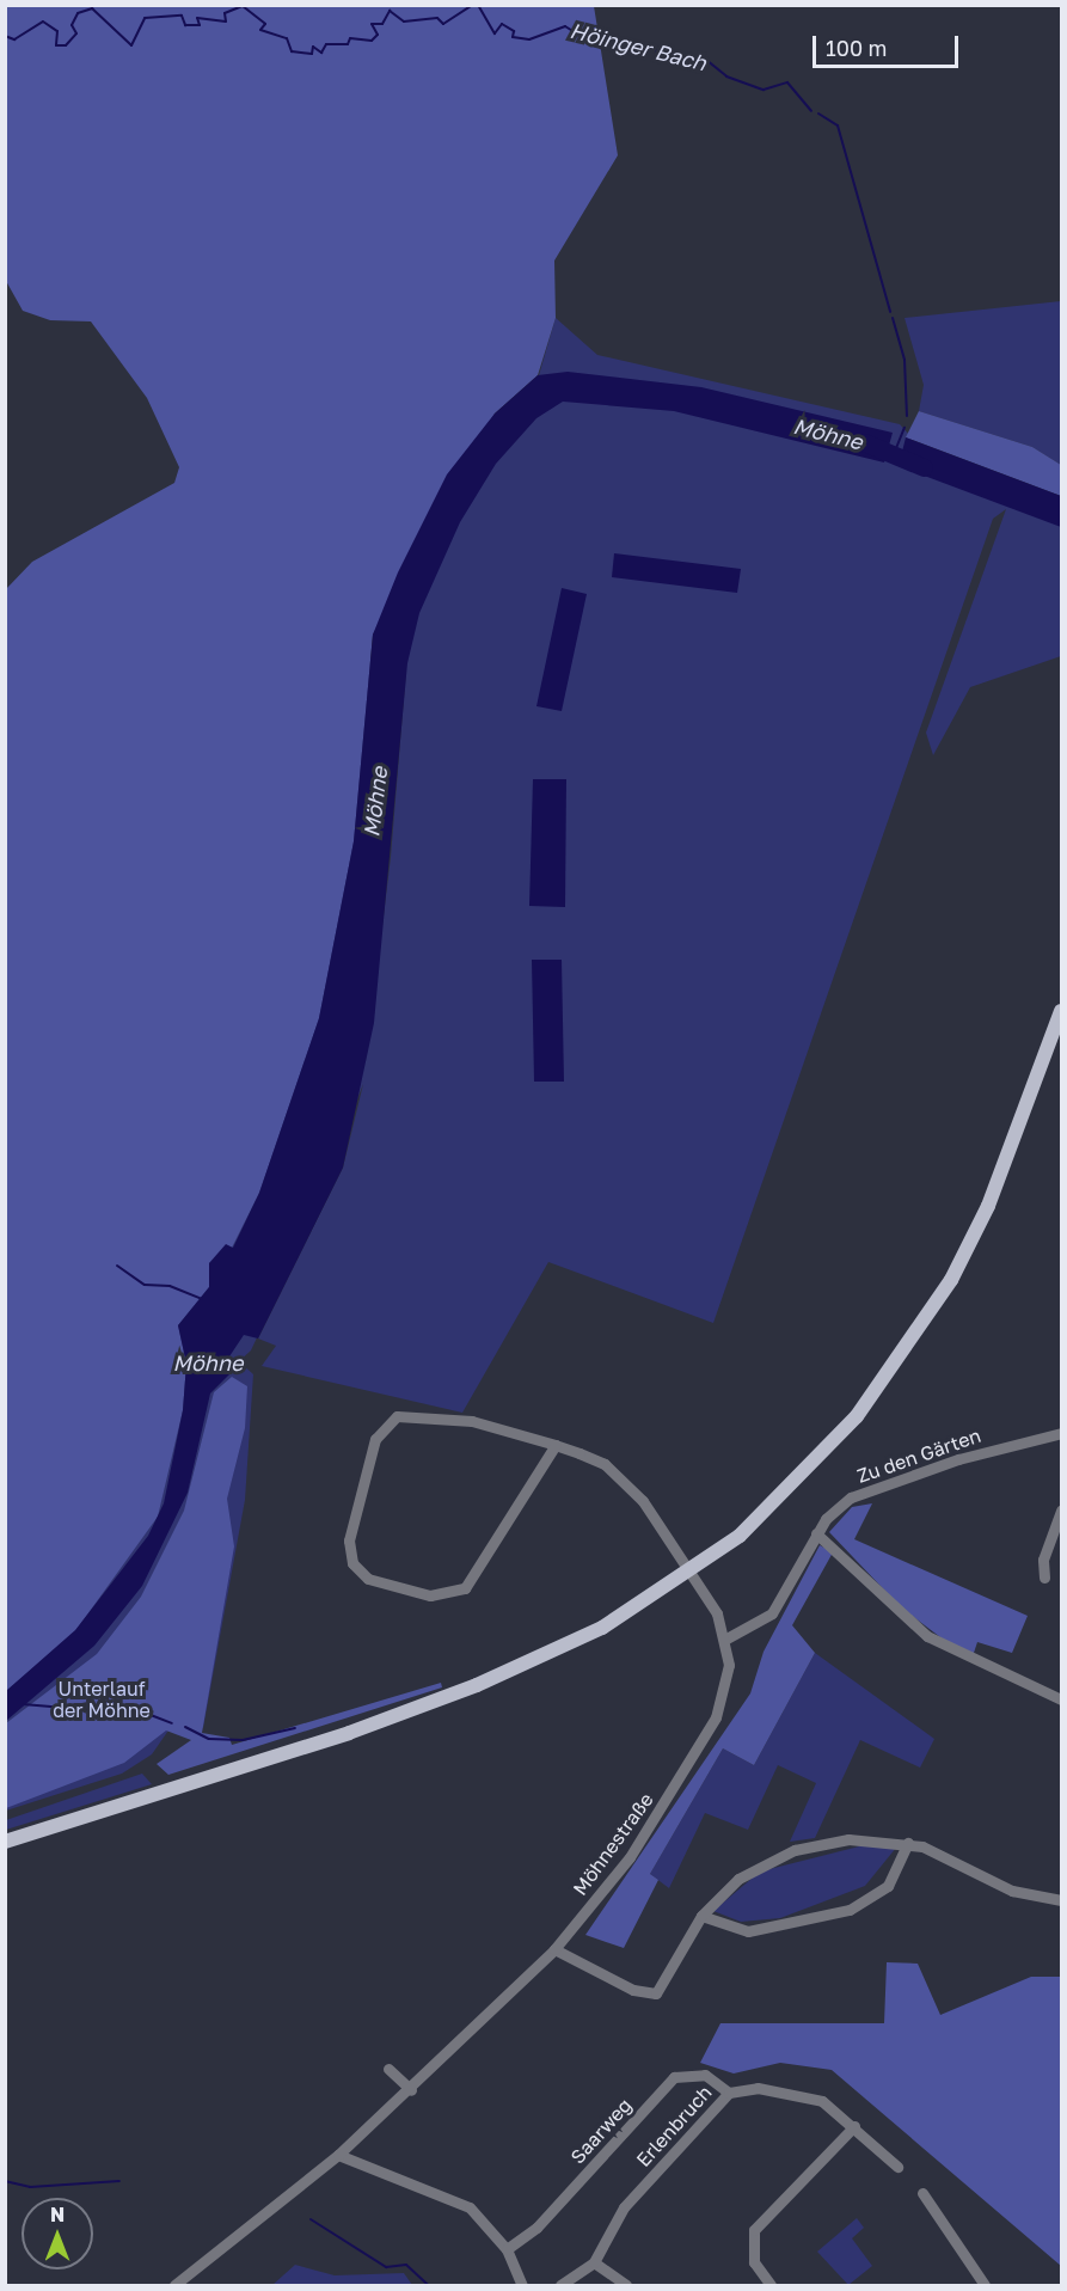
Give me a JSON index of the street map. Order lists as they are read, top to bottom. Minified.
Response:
{"streets":{"street":["Zu den Gärten","Möhnestraße","Erlenbruch","Saarweg"]},"crossings":[["Zu den Gärten","Möhnestraße"],["Erlenbruch","Saarweg"]],"water":["Höinger Bach","Möhne"],"parks":["Unterlauf der Möhne"],"scale_bar":"100 m","north":"top"}
